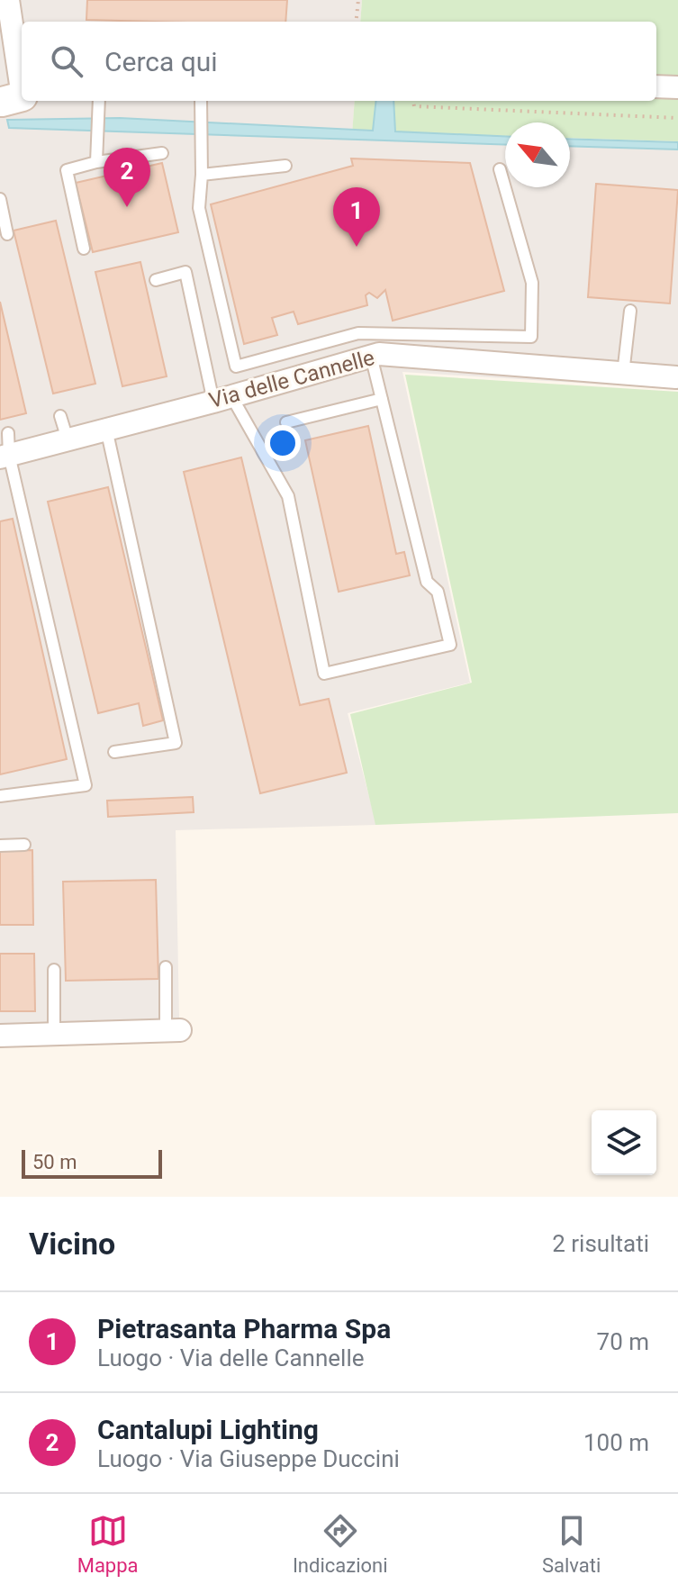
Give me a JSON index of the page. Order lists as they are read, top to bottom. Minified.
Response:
{"streets":{"street":["Via delle Cannelle"]},"scale_bar":"50 m","north":"top left","page":{"search":"Cerca qui","pins":["2","1"],"scale":"50 m","heading":["Vicino","2 risultati"],"list":[{"mark":"1","name":"Pietrasanta Pharma Spa","note":"Luogo · Via delle Cannelle","value":"70 m"},{"mark":"2","name":"Cantalupi Lighting","note":"Luogo · Via Giuseppe Duccini","value":"100 m"}],"nav":["Mappa","Indicazioni","Salvati"]}}
